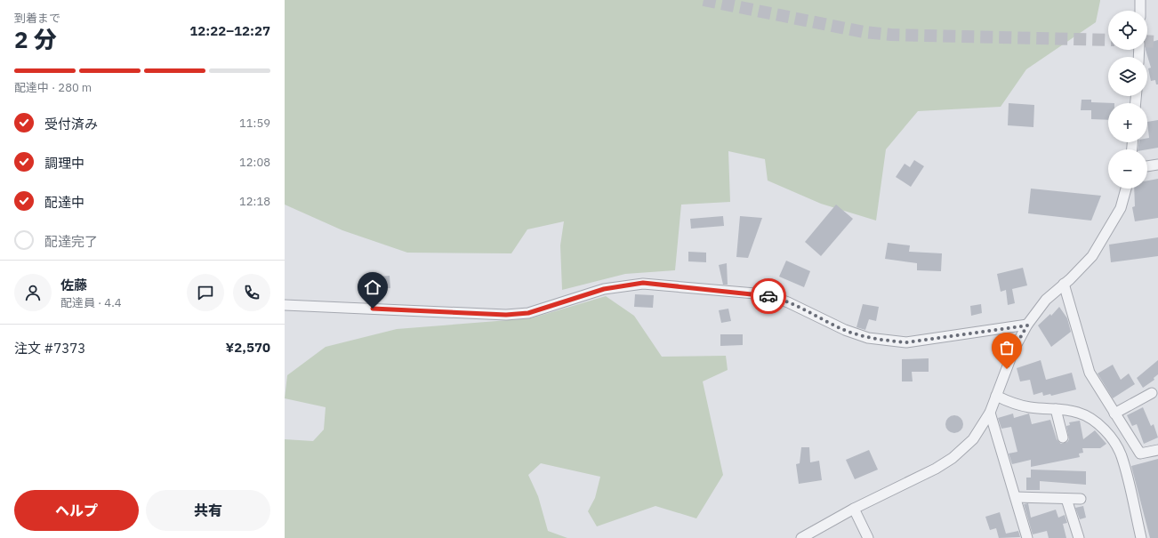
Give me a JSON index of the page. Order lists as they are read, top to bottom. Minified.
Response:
{"page":{"heading":["2 分","到着まで","12:22–12:27"],"panel":["佐藤","配達員 · 4.4","注文 #7373","¥2,570"],"map_buttons":["+","−"],"bar":"配達中 · 280 m","list":[["受付済み","11:59"],["調理中","12:08"],["配達中","12:18"],"配達完了"],"buttons":["ヘルプ","共有"]}}
